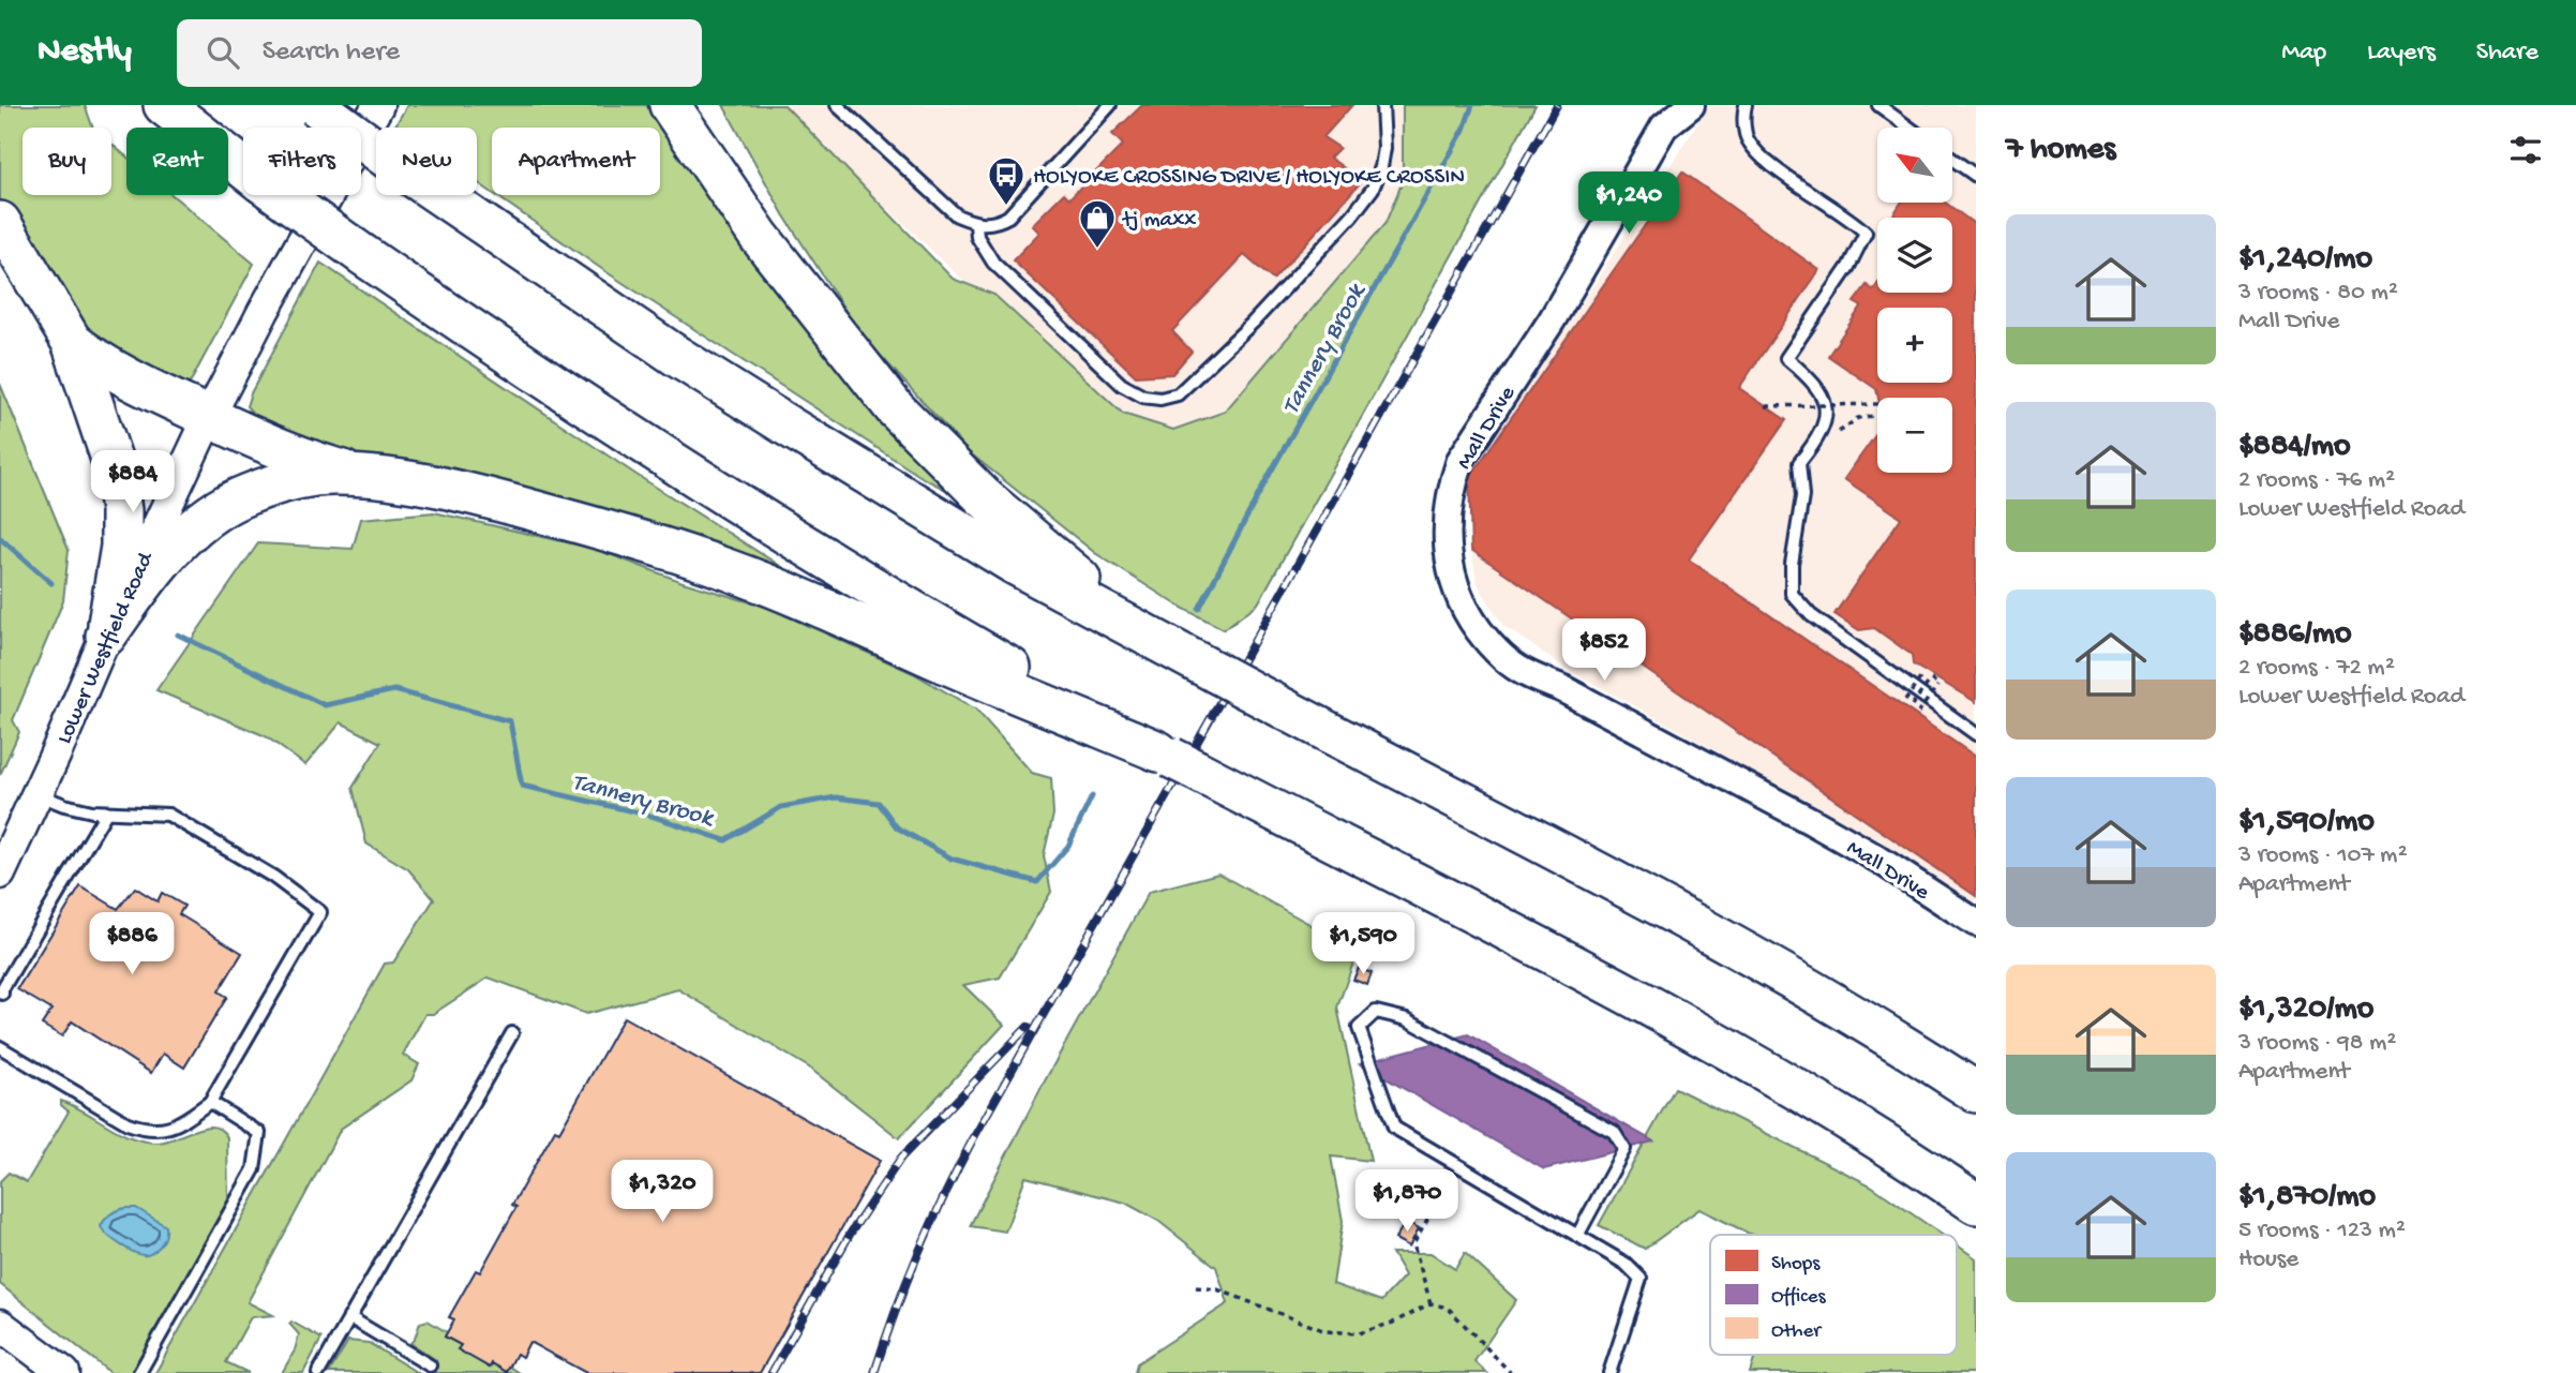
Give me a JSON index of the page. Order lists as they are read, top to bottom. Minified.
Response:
{"streets":{"main road":["Lower Westfield Road"],"street":["Mall Drive"]},"water":["Tannery Brook"],"places":{"bus stop":["HOLYOKE CROSSING DRIVE / HOLYOKE CROSSIN"],"shop":["tj maxx"]},"legend":["Shops","Offices","Other"],"north":"top left","page":{"header":"Nestly","search":"Search here","nav":["Map","Layers","Share"],"heading":"7 homes","map_buttons":["+","−"],"chip":["Buy","Rent","Filters","New","Apartment"],"price":["$1,240","$884","$852","$886","$1,590","$1,320","$1,870"],"list":[{"name":"$1,240/mo","note":"3 rooms · 80 m² · Mall Drive"},{"name":"$884/mo","note":"2 rooms · 76 m² · Lower Westfield Road"},{"name":"$886/mo","note":"2 rooms · 72 m² · Lower Westfield Road"},{"name":"$1,590/mo","note":"3 rooms · 107 m² · Apartment"},{"name":"$1,320/mo","note":"3 rooms · 98 m² · Apartment"},{"name":"$1,870/mo","note":"5 rooms · 123 m² · House"}]}}
